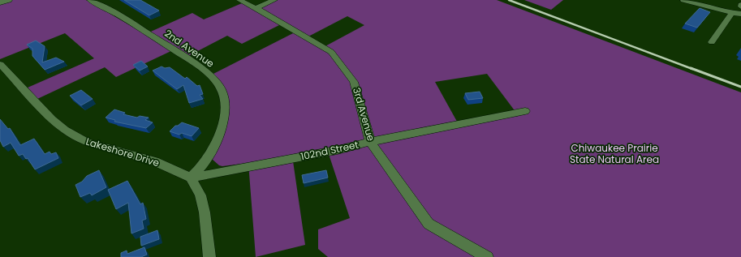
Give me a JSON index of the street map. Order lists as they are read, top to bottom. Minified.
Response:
{"streets":{"street":["2nd Avenue","3rd Avenue","102nd Street","Lakeshore Drive"]},"crossings":[["2nd Avenue","102nd Street"],["2nd Avenue","Lakeshore Drive"],["3rd Avenue","102nd Street"],["102nd Street","Lakeshore Drive"]],"parks":["Chiwaukee Prairie State Natural Area"]}
